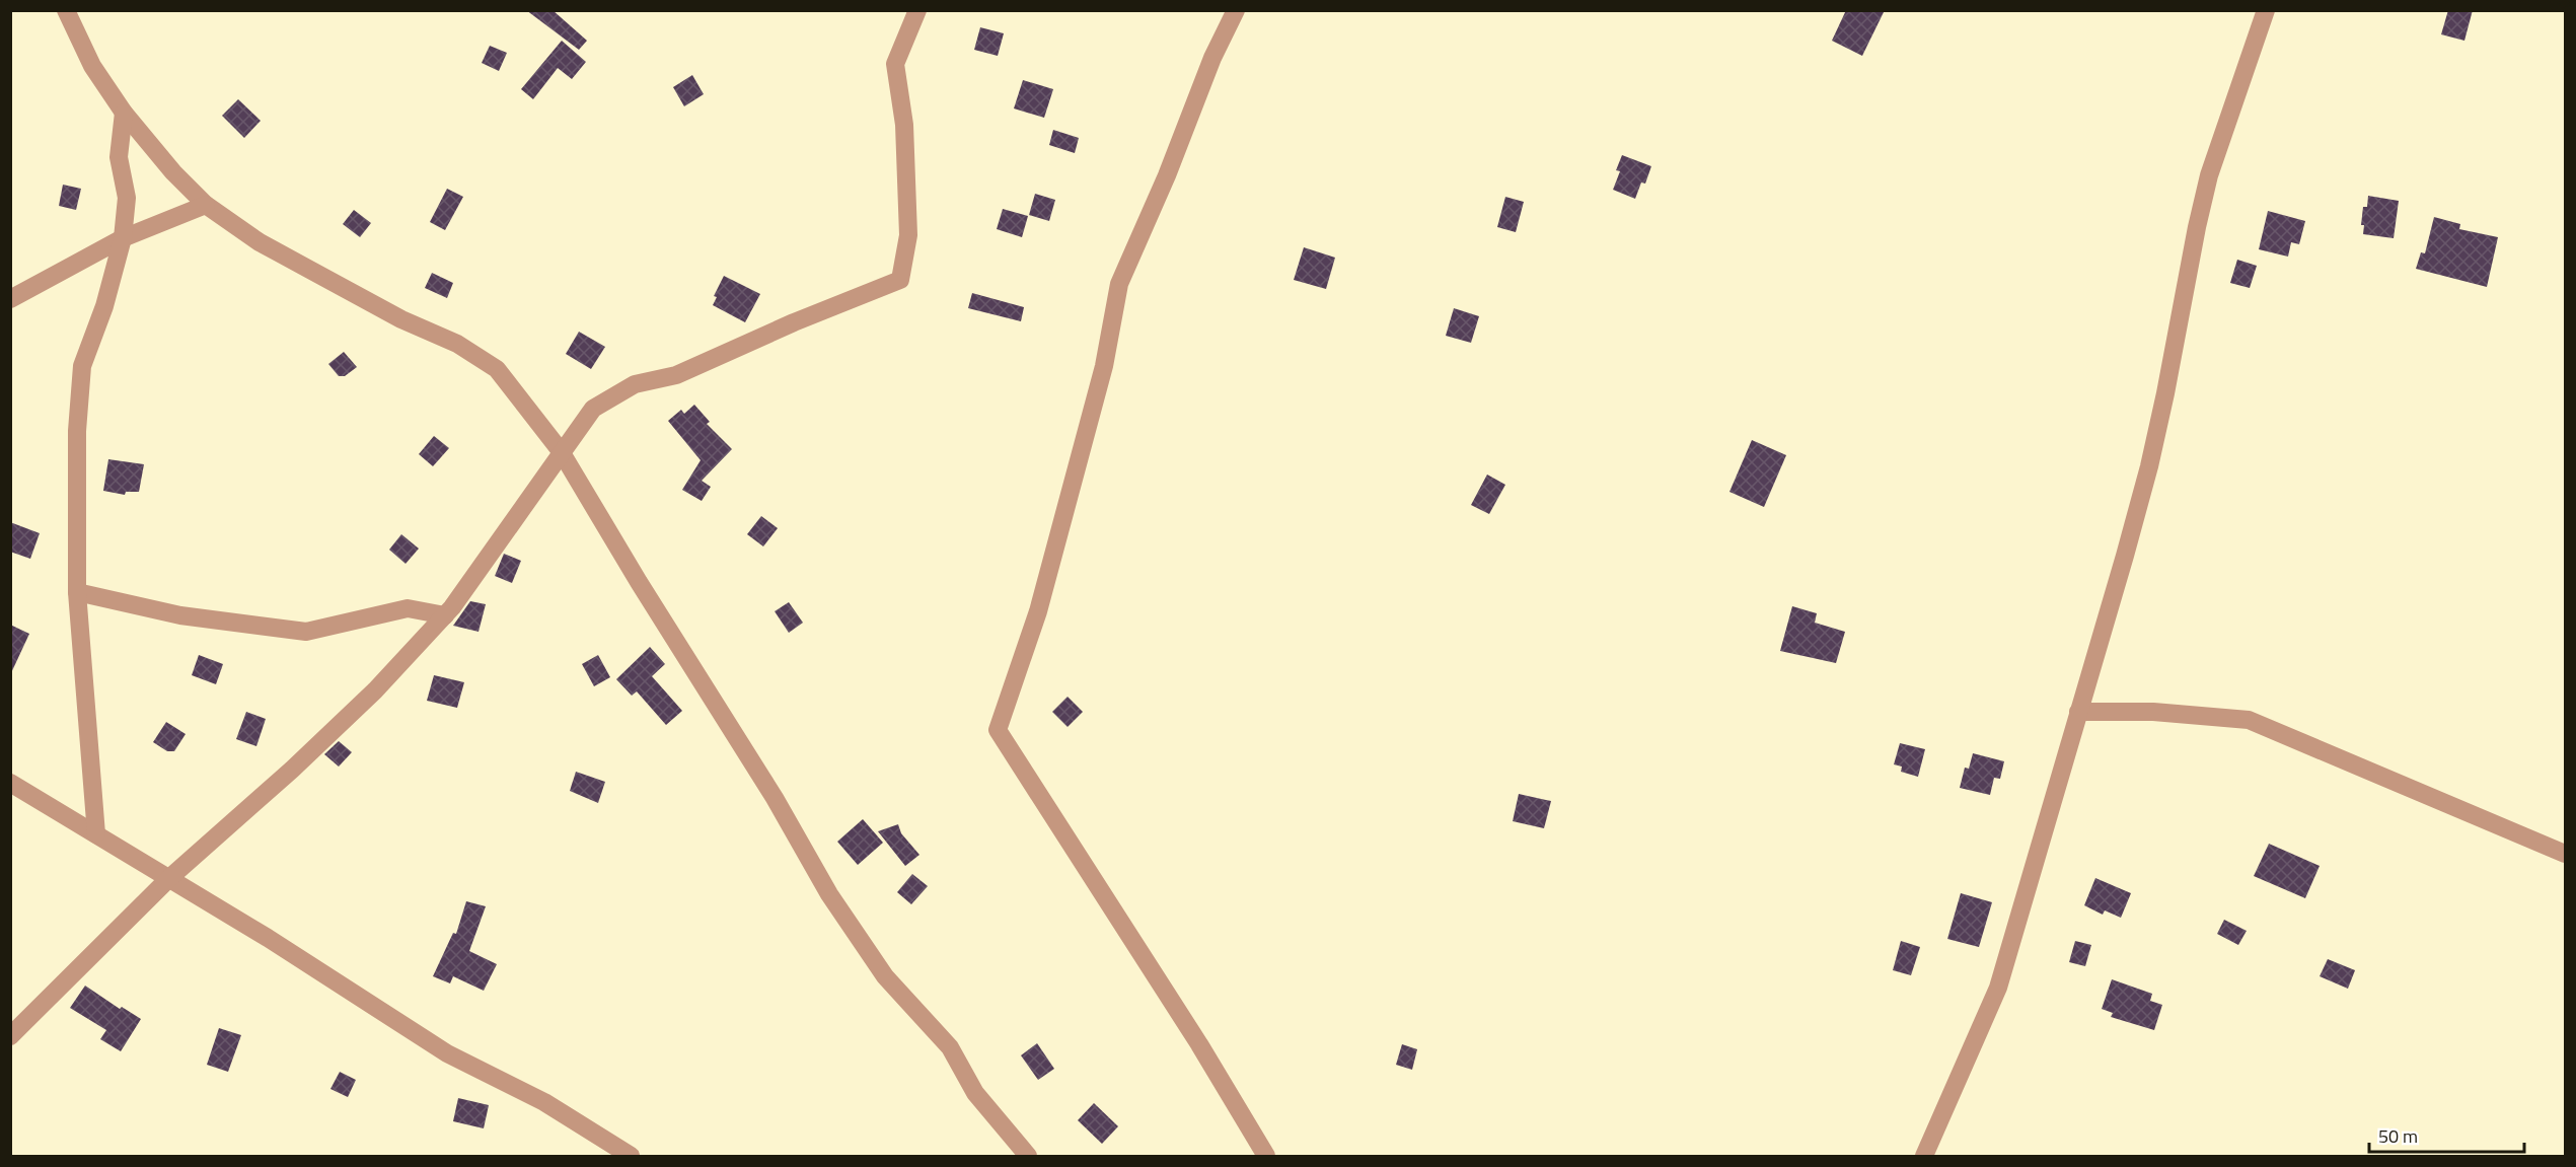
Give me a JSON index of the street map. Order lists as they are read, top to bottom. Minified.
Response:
{"scale_bar":"50 m"}
